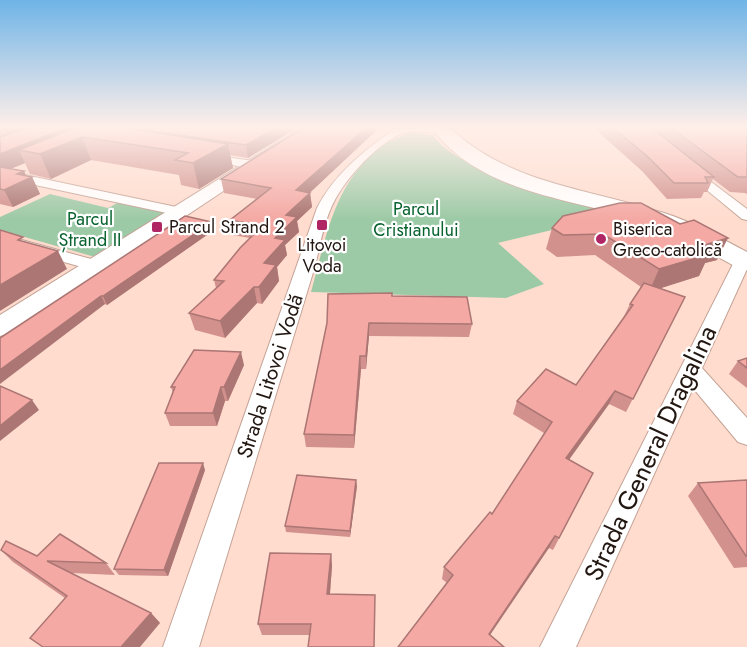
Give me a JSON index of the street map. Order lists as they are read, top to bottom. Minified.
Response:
{"streets":{"street":["Strada Litovoi Vodă","Strada General Dragalina"]},"parks":["Parcul Cristianului","Parcul Ștrand II"],"places":{"transit":["Litovoi Voda","Parcul Strand 2"],"other":["Biserica Greco-catolică"]}}
